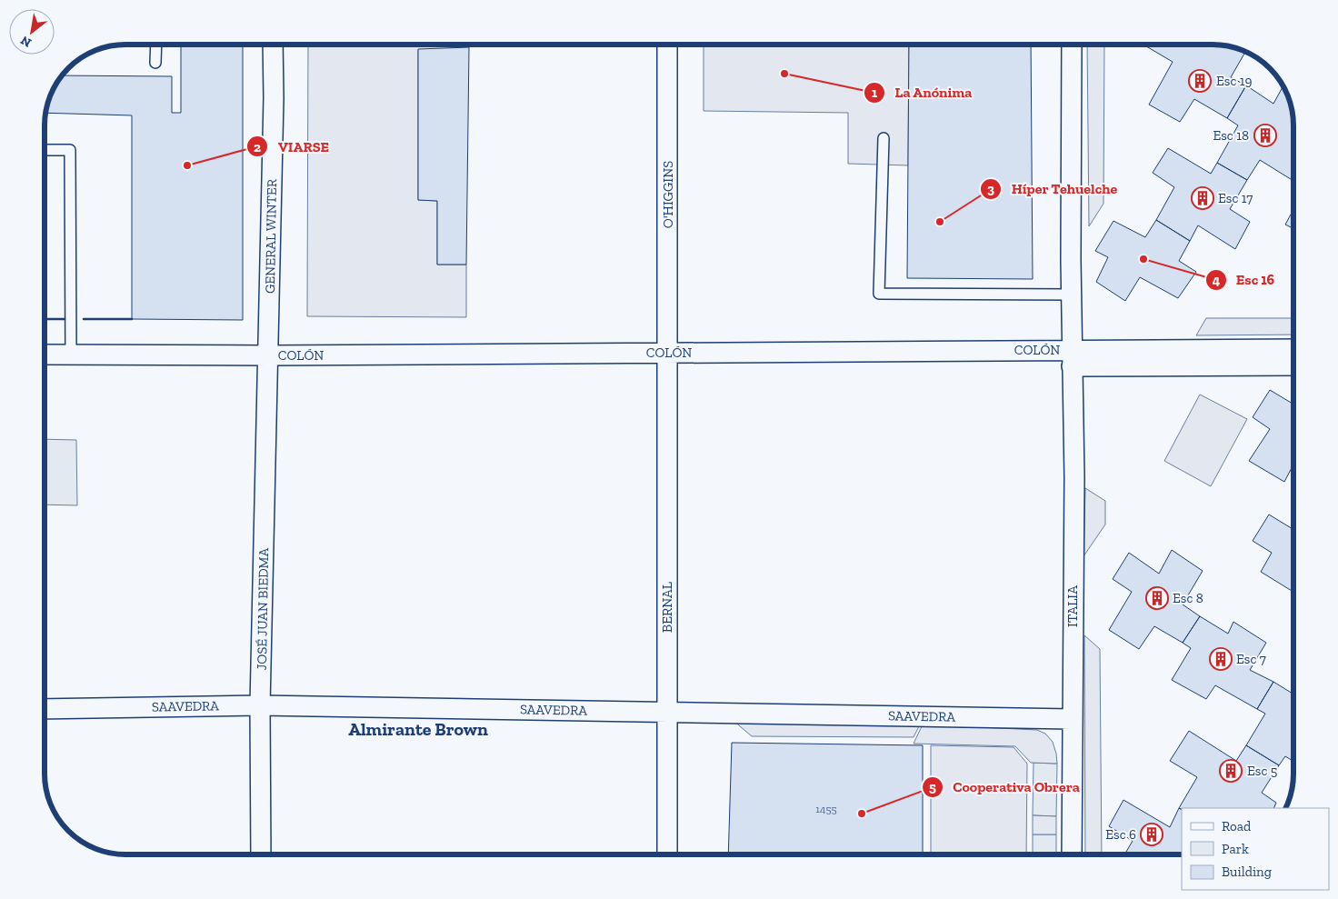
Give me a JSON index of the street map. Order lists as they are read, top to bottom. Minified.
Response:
{"streets":{"street":["O'HIGGINS","GENERAL WINTER","COLÓN","ITALIA","BERNAL","JOSÉ JUAN BIEDMA","SAAVEDRA"]},"crossings":[["O'HIGGINS","COLÓN"],["O'HIGGINS","BERNAL"],["GENERAL WINTER","COLÓN"],["GENERAL WINTER","JOSÉ JUAN BIEDMA"],["COLÓN","ITALIA"],["COLÓN","BERNAL"],["COLÓN","JOSÉ JUAN BIEDMA"],["ITALIA","SAAVEDRA"],["BERNAL","SAAVEDRA"],["JOSÉ JUAN BIEDMA","SAAVEDRA"]],"districts":["Almirante Brown"],"places":{"other":["La Anónima","VIARSE","Híper Tehuelche","Esc 16","Cooperativa Obrera"],"building":["Esc 19","Esc 18","Esc 17","Esc 8","Esc 7","Esc 5","Esc 6"]},"house_numbers":["1455"],"legend":["Road","Park","Building"],"north":"bottom left"}
